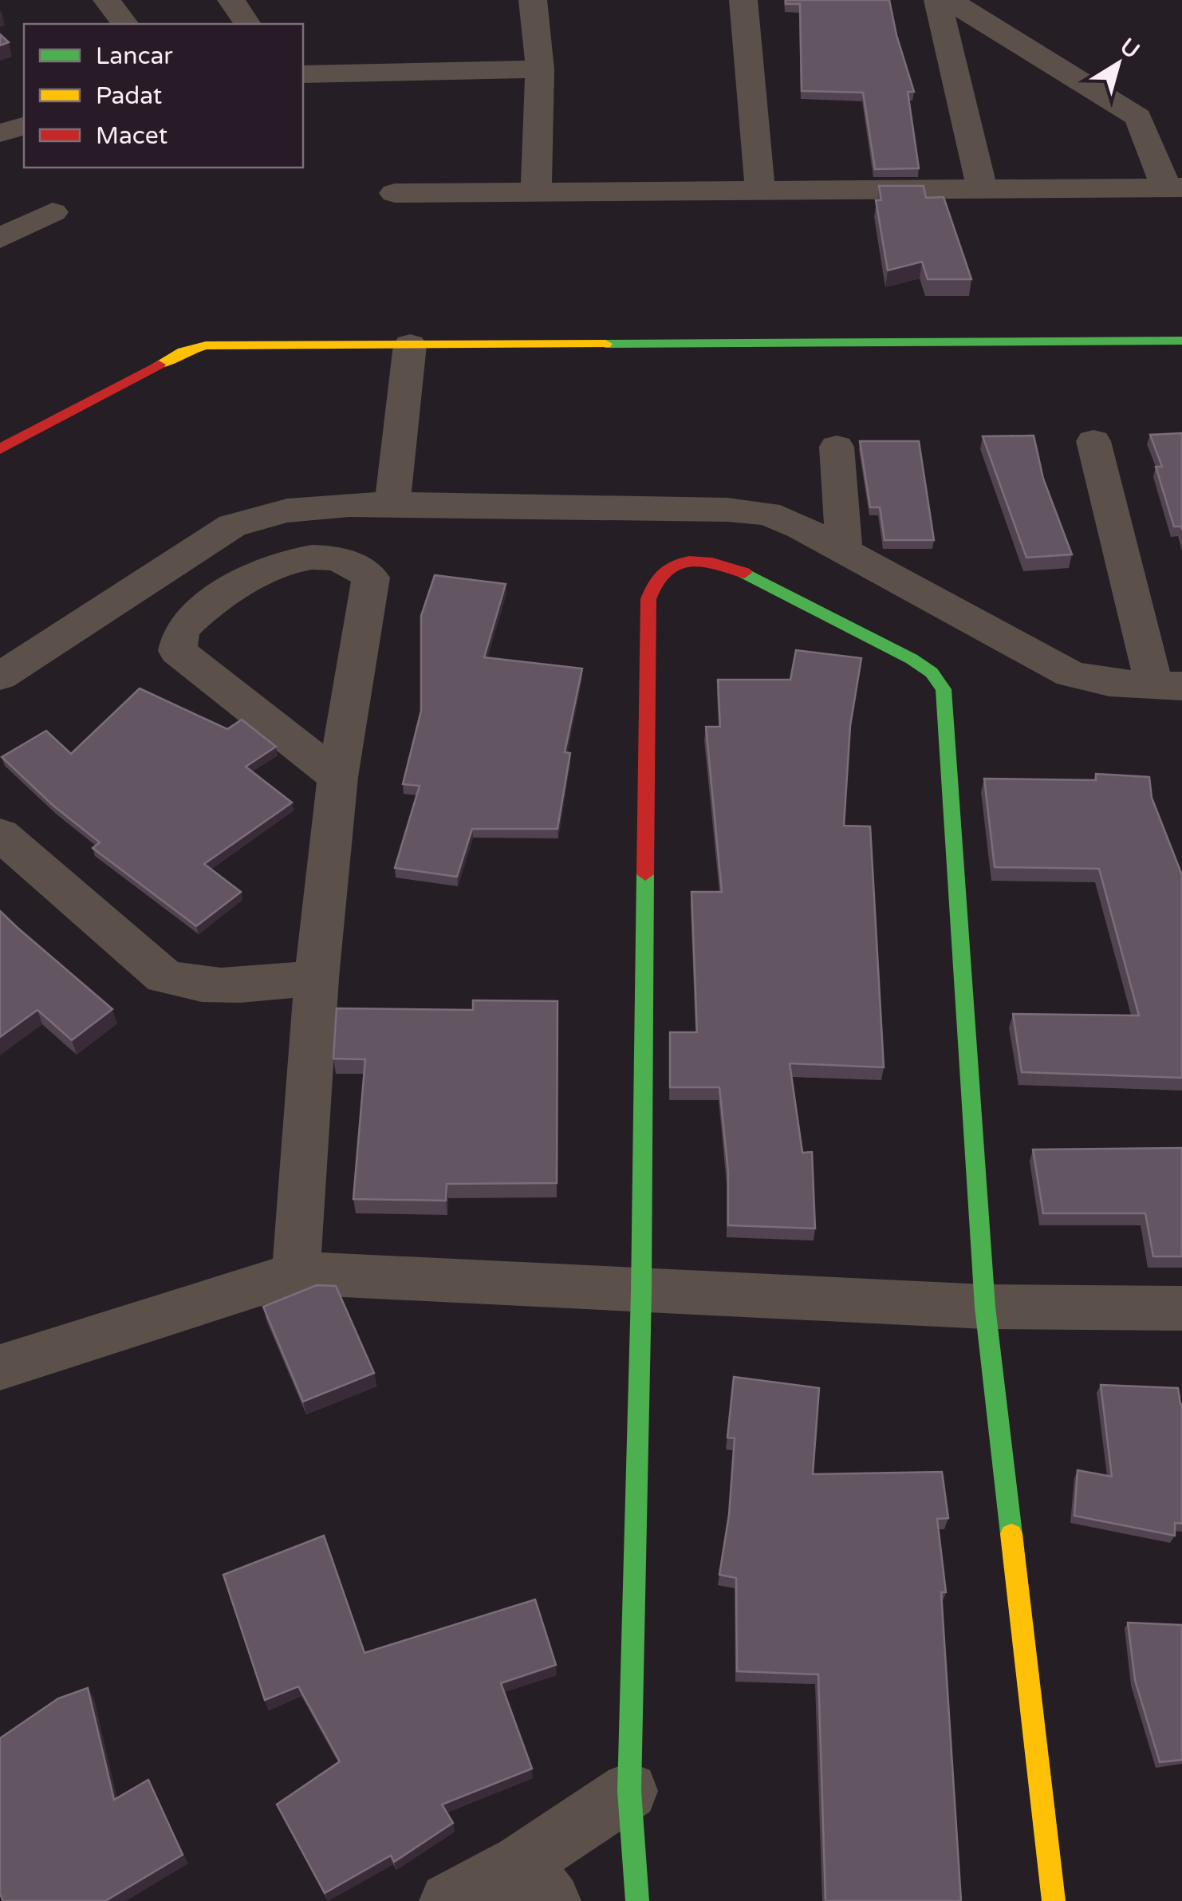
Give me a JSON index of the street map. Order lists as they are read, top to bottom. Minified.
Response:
{"legend":["Lancar","Padat","Macet"],"north":"top right"}
